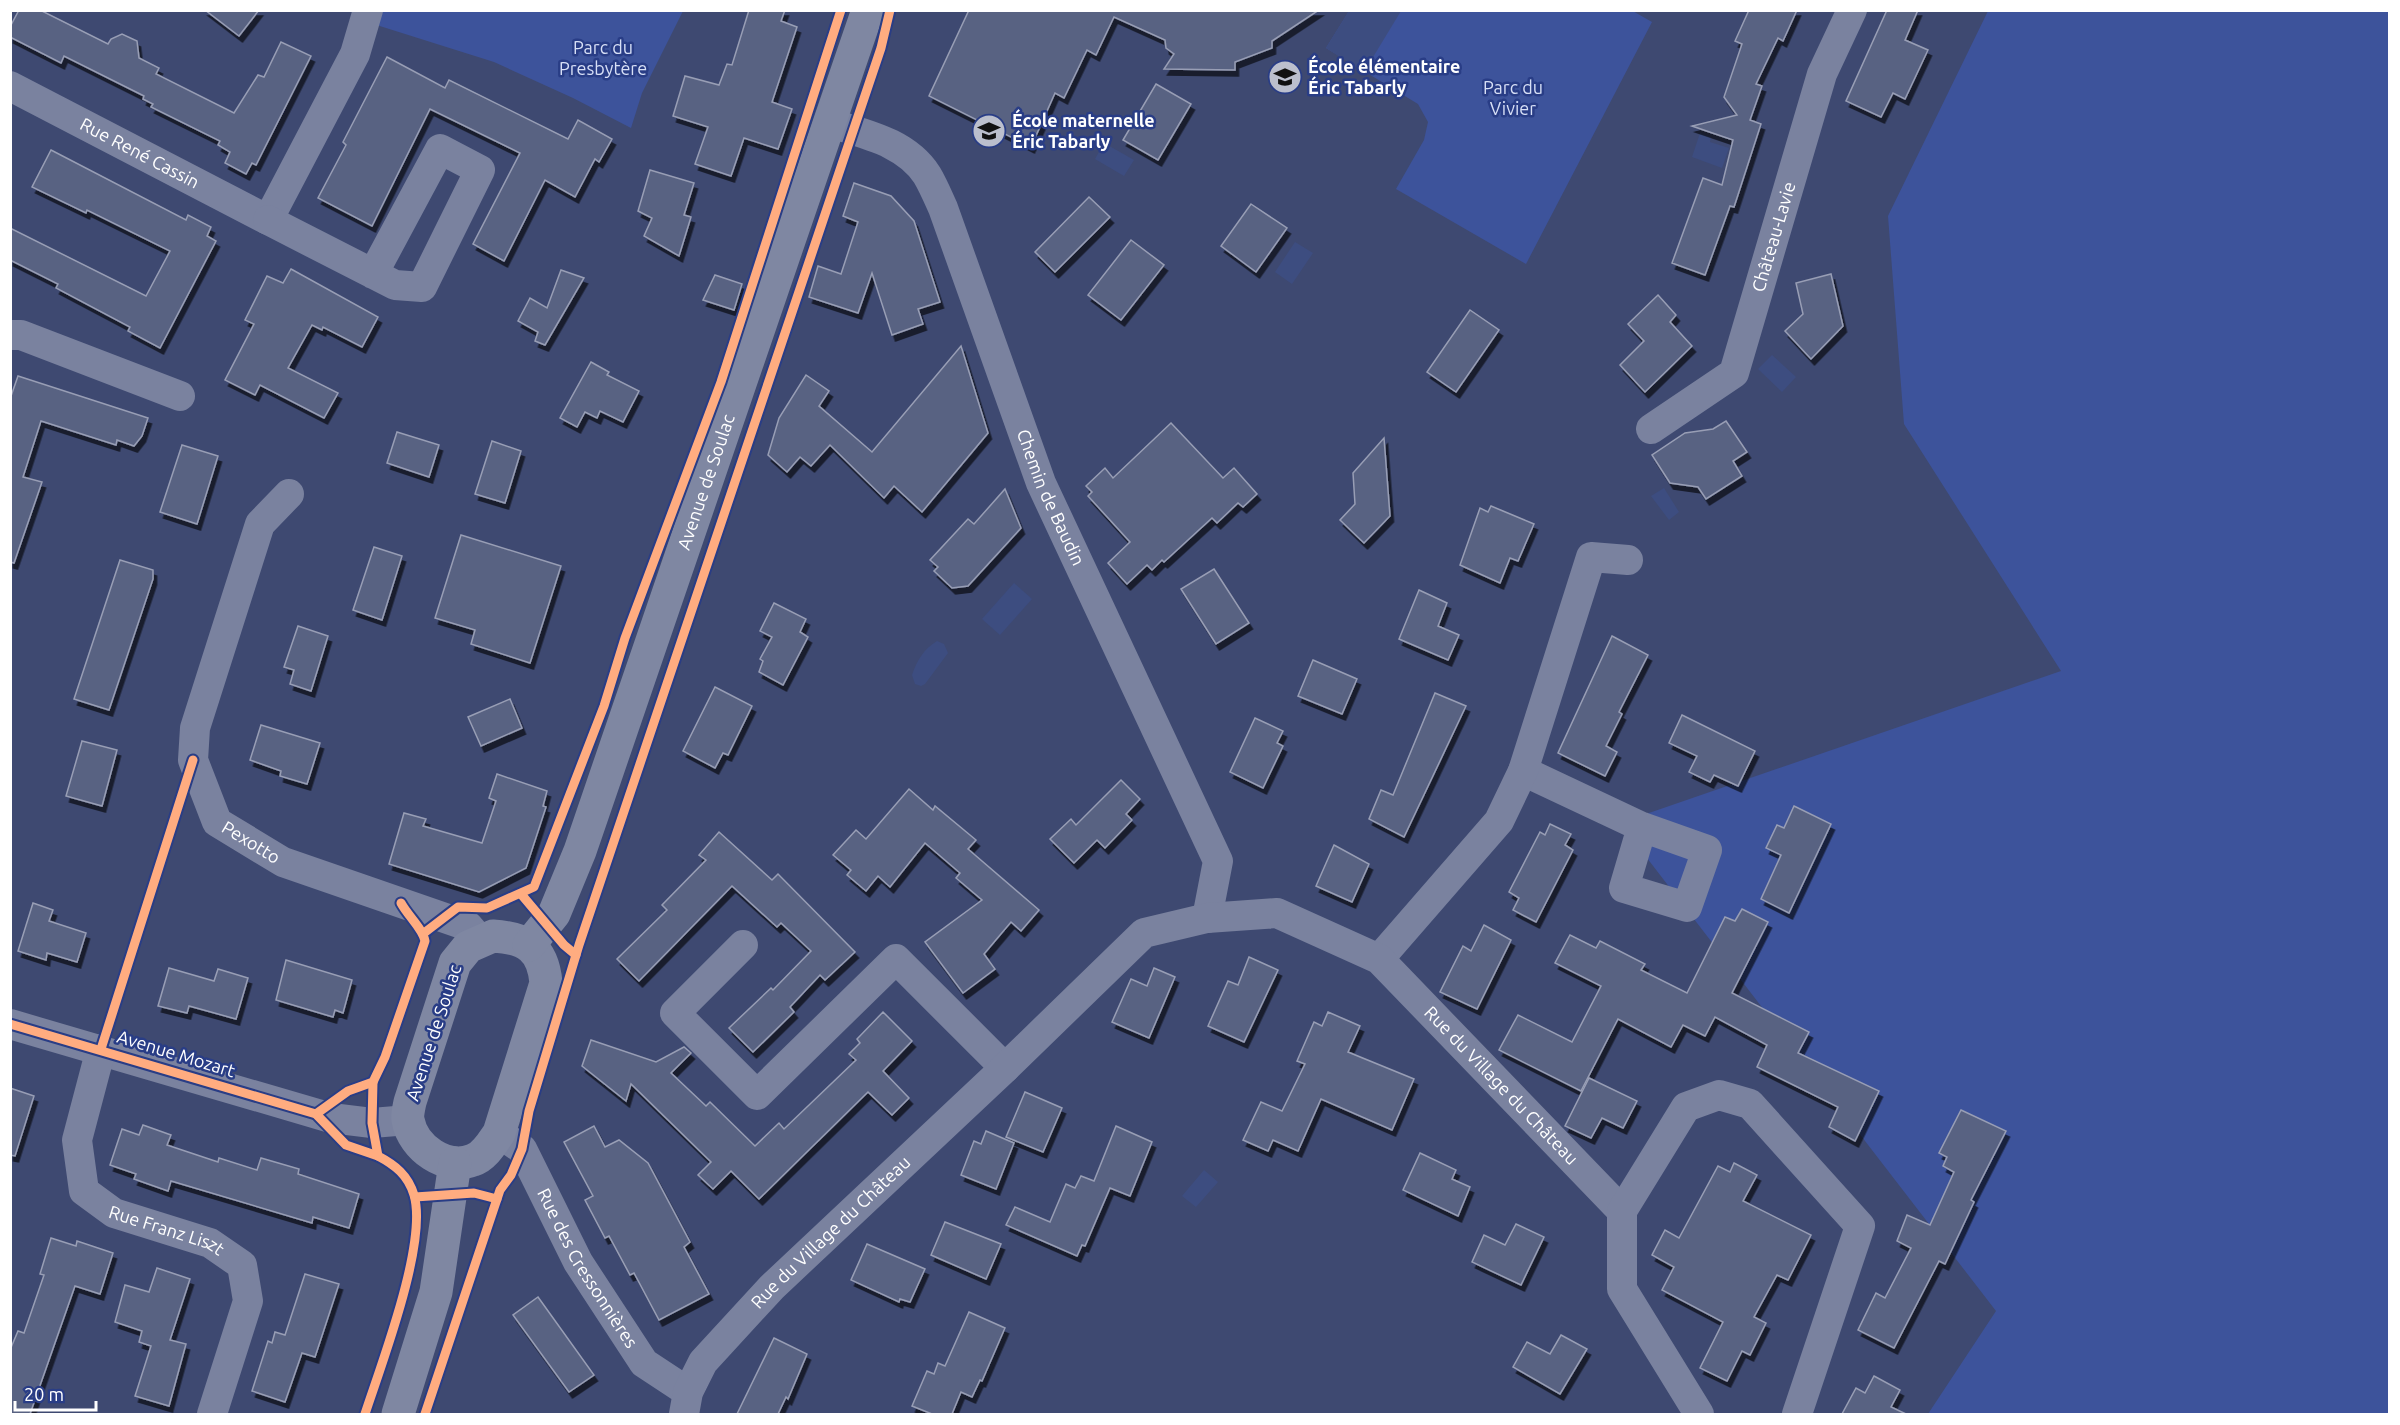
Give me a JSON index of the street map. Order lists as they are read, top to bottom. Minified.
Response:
{"streets":{"main road":["Avenue de Soulac"],"street":["Rue René Cassin","Château-Lavie","Chemin de Baudin","Pexotto","Avenue Mozart","Rue du Village du Château","Rue Franz Liszt","Rue des Cressonnières"]},"crossings":[["Avenue de Soulac","Chemin de Baudin"],["Avenue de Soulac","Pexotto"],["Avenue de Soulac","Avenue Mozart"],["Chemin de Baudin","Rue du Village du Château"],["Avenue Mozart","Rue Franz Liszt"],["Rue du Village du Château","Rue des Cressonnières"]],"parks":["Parc du Presbytère","Parc du Vivier"],"places":{"school or university":["École élémentaire Éric Tabarly","École maternelle Éric Tabarly"]},"scale_bar":"20 m"}
